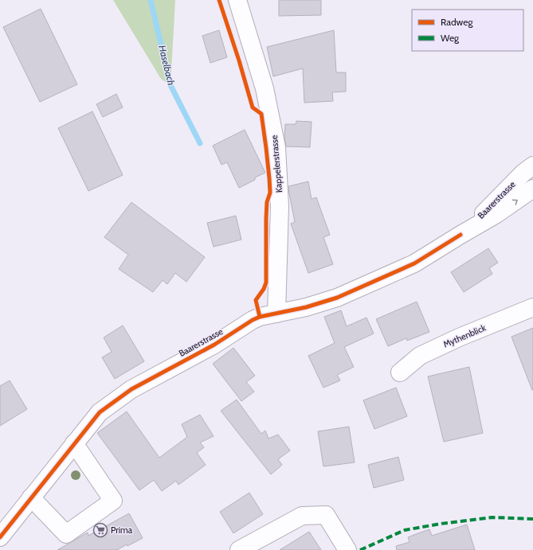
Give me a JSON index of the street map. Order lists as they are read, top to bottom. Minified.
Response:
{"streets":{"street":["Kappelerstrasse","Baarerstrasse","Mythenblick"]},"crossings":[["Kappelerstrasse","Baarerstrasse"]],"water":["Haselbach"],"places":{"supermarket":["Prima"]},"legend":["Radweg","Weg"]}
